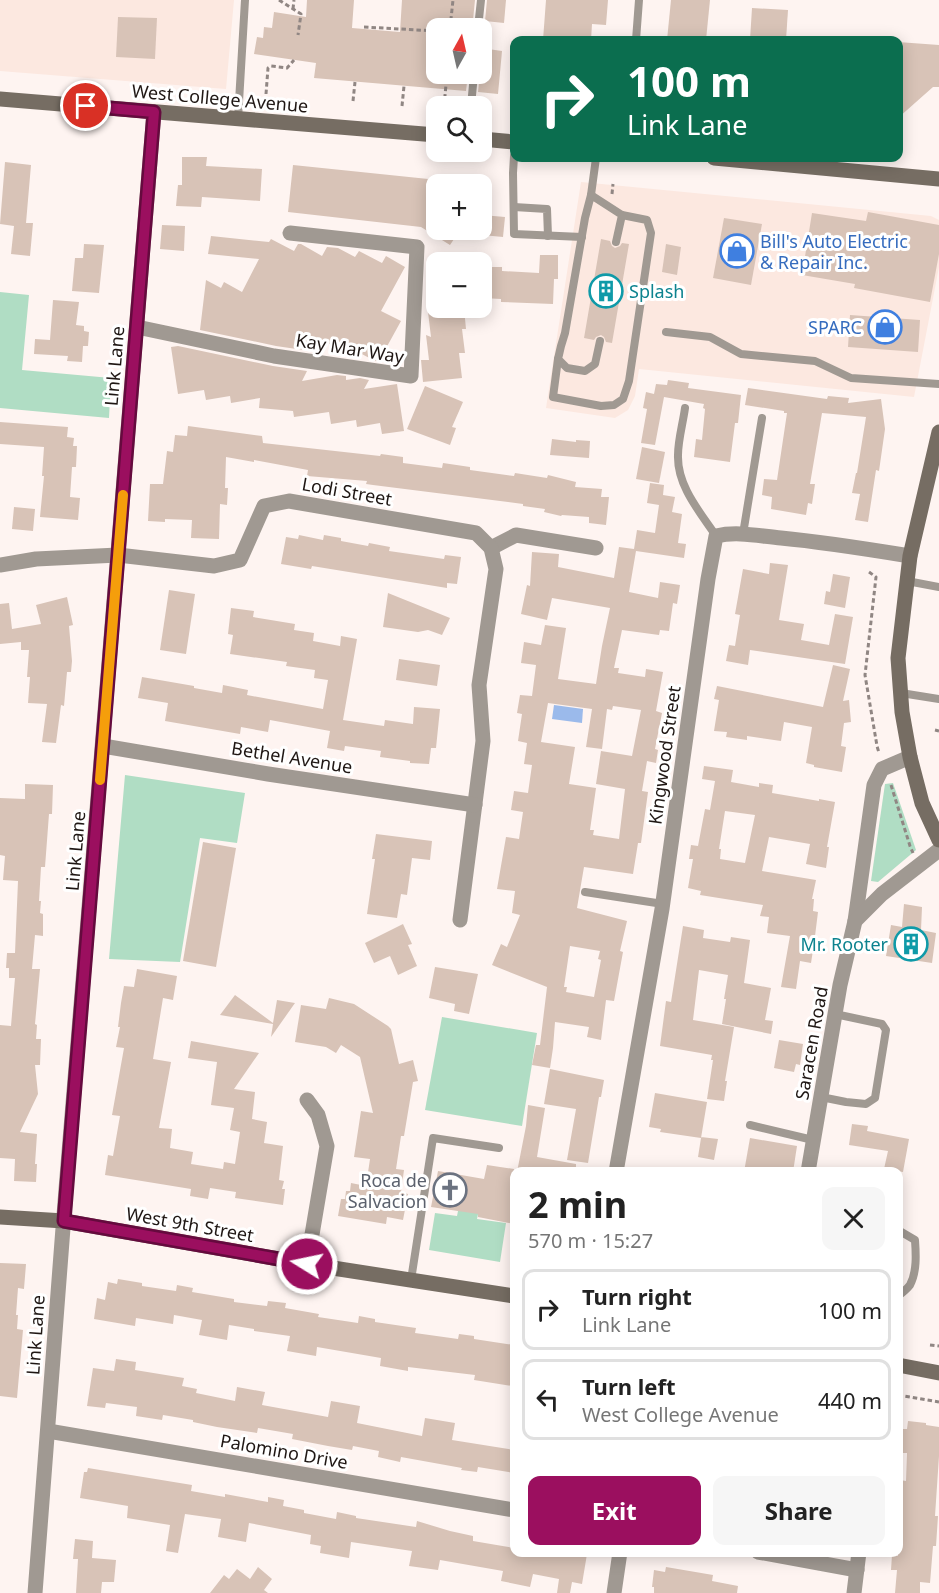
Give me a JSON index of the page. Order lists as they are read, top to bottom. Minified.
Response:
{"streets":{"main road":["West College Avenue","West 9th Street"],"street":["Kay Mar Way","Link Lane","Lodi Street","Kingwood Street","Bethel Avenue","Saracen Road","Palomino Drive"]},"crossings":[["West College Avenue","Link Lane"],["Kay Mar Way","Link Lane"],["Link Lane","Lodi Street"],["Link Lane","Bethel Avenue"],["Link Lane","West 9th Street"],["Link Lane","Palomino Drive"]],"places":{"shop":["Bill's Auto Electric & Repair Inc.","SPARC"],"building":["Splash","Mr. Rooter"],"church":["Roca de Salvacion"]},"north":"top","page":{"map_buttons":["+","−"],"turn":["100 m","Link Lane"],"heading":["2 min","570 m · 15:27"],"list":[{"name":"Turn right","note":"Link Lane","value":"100 m"},{"name":"Turn left","note":"West College Avenue","value":"440 m"}],"buttons":["Exit","Share"]}}
